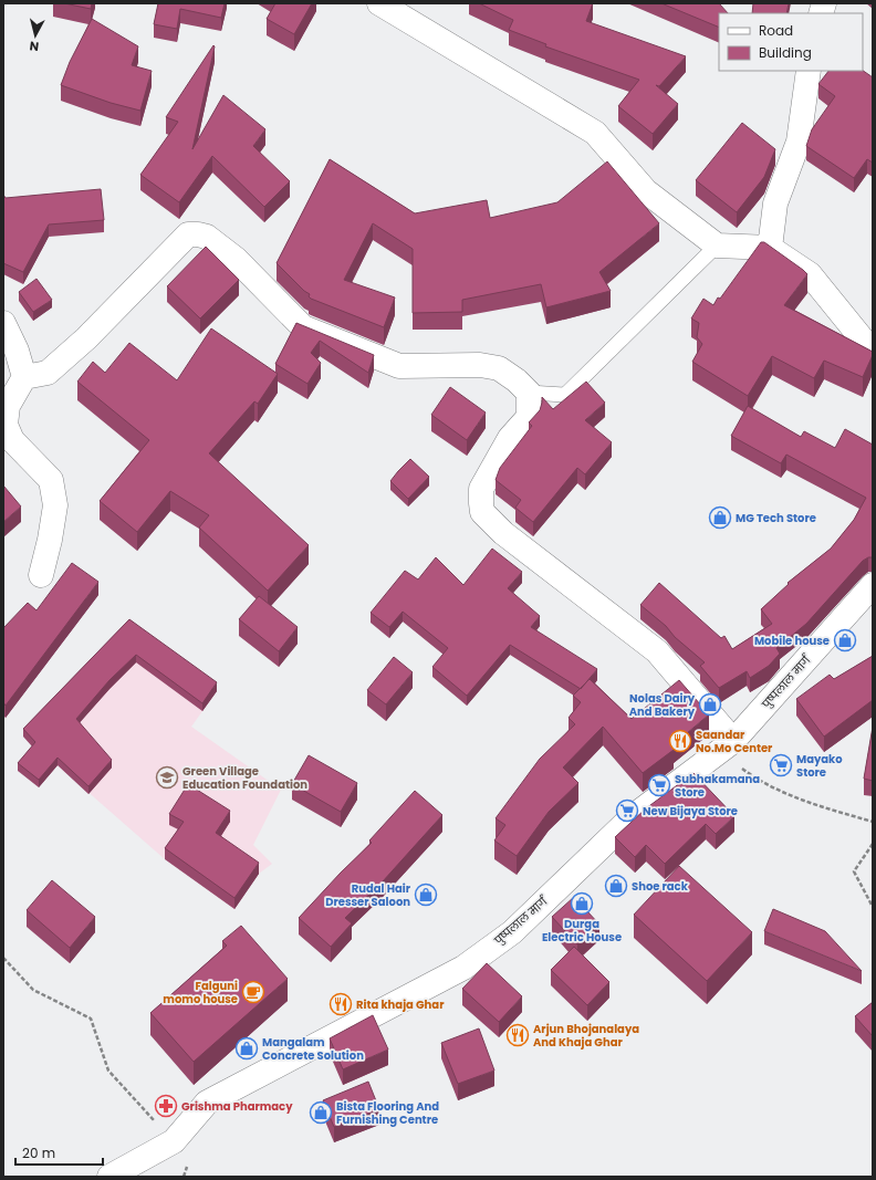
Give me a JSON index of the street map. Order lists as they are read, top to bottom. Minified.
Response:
{"streets":{"street":["पुष्पलाल मार्ग"]},"places":{"shop":["MG Tech Store","Mobile house","Nolas Dairy And Bakery","Shoe rack","Rudal Hair Dresser Saloon","Durga Electric House","Mangalam Concrete Solution","Bista Flooring And Furnishing Centre"],"restaurant":["Saandar No.Mo Center","Rita khaja Ghar","Arjun Bhojanalaya And Khaja Ghar"],"supermarket":["Mayako Store","Subhakamana Store","New Bijaya Store"],"school or university":["Green Village Education Foundation"],"cafe":["Falguni momo house"],"pharmacy":["Grishma Pharmacy"]},"legend":["Road","Building"],"scale_bar":"20 m","north":"bottom"}
